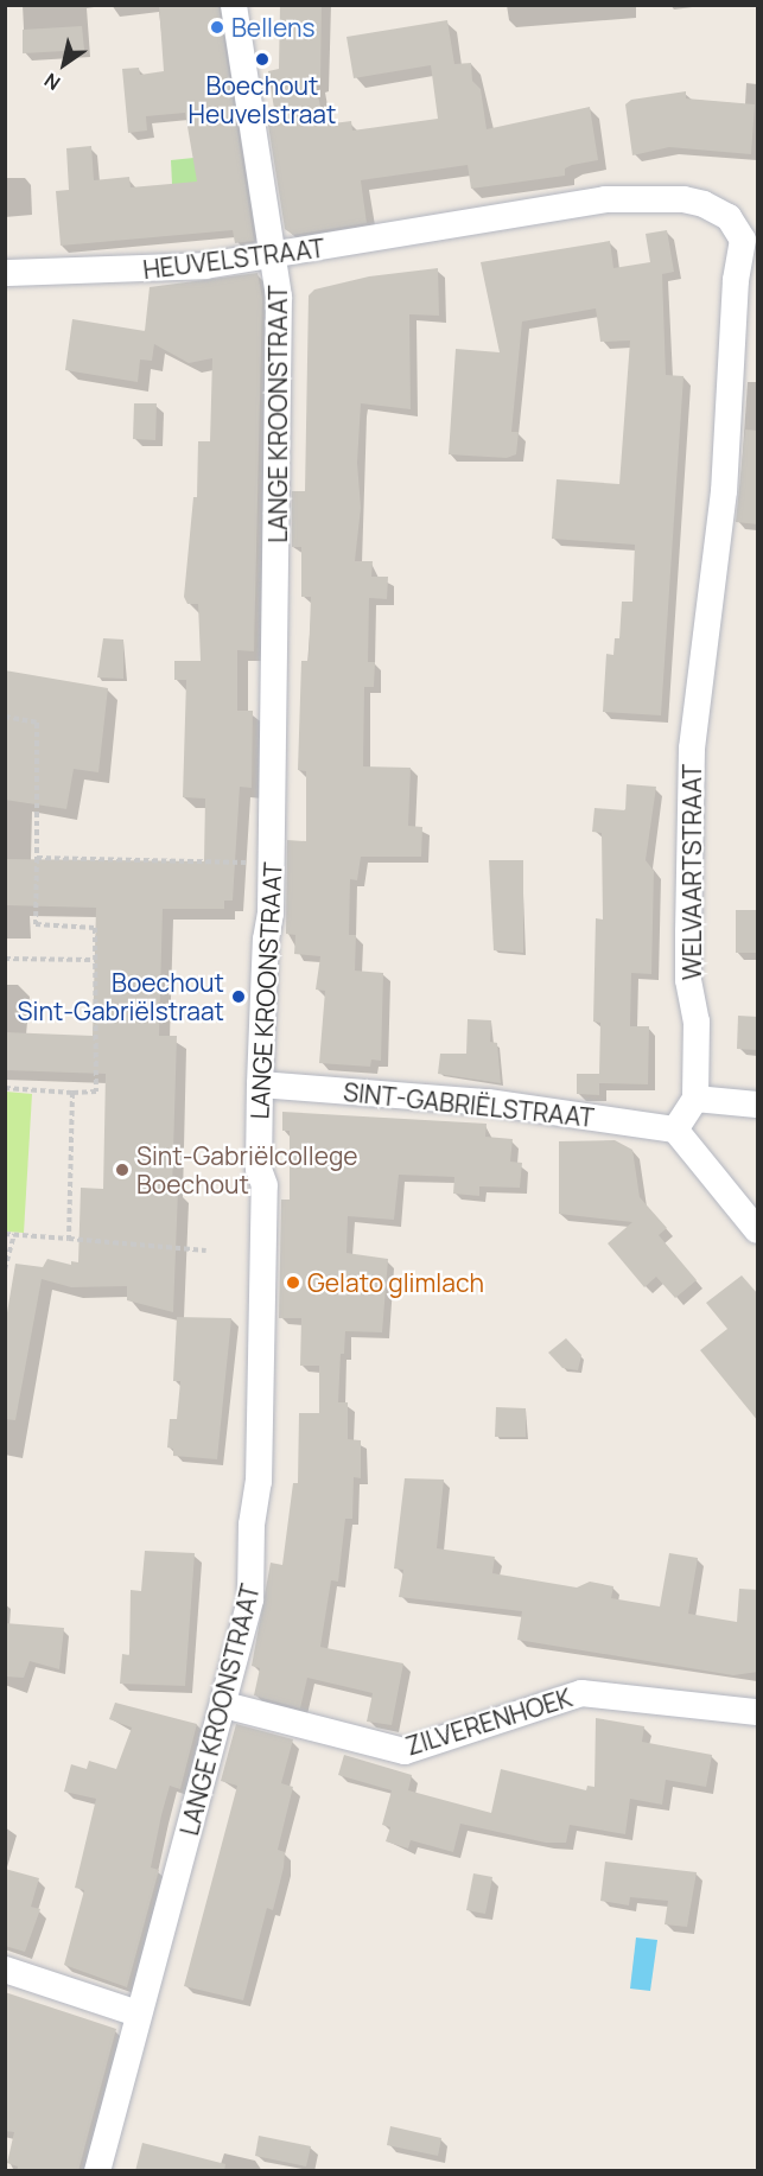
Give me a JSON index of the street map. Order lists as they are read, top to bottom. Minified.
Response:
{"streets":{"street":["HEUVELSTRAAT","LANGE KROONSTRAAT","WELVAARTSTRAAT","SINT-GABRIËLSTRAAT","ZILVERENHOEK"]},"crossings":[["HEUVELSTRAAT","LANGE KROONSTRAAT"],["HEUVELSTRAAT","WELVAARTSTRAAT"],["LANGE KROONSTRAAT","SINT-GABRIËLSTRAAT"],["LANGE KROONSTRAAT","ZILVERENHOEK"]],"places":["Bellens","Boechout Heuvelstraat","Boechout Sint-Gabriëlstraat","Sint-Gabriëlcollege Boechout","Gelato glimlach"],"north":"bottom left"}
